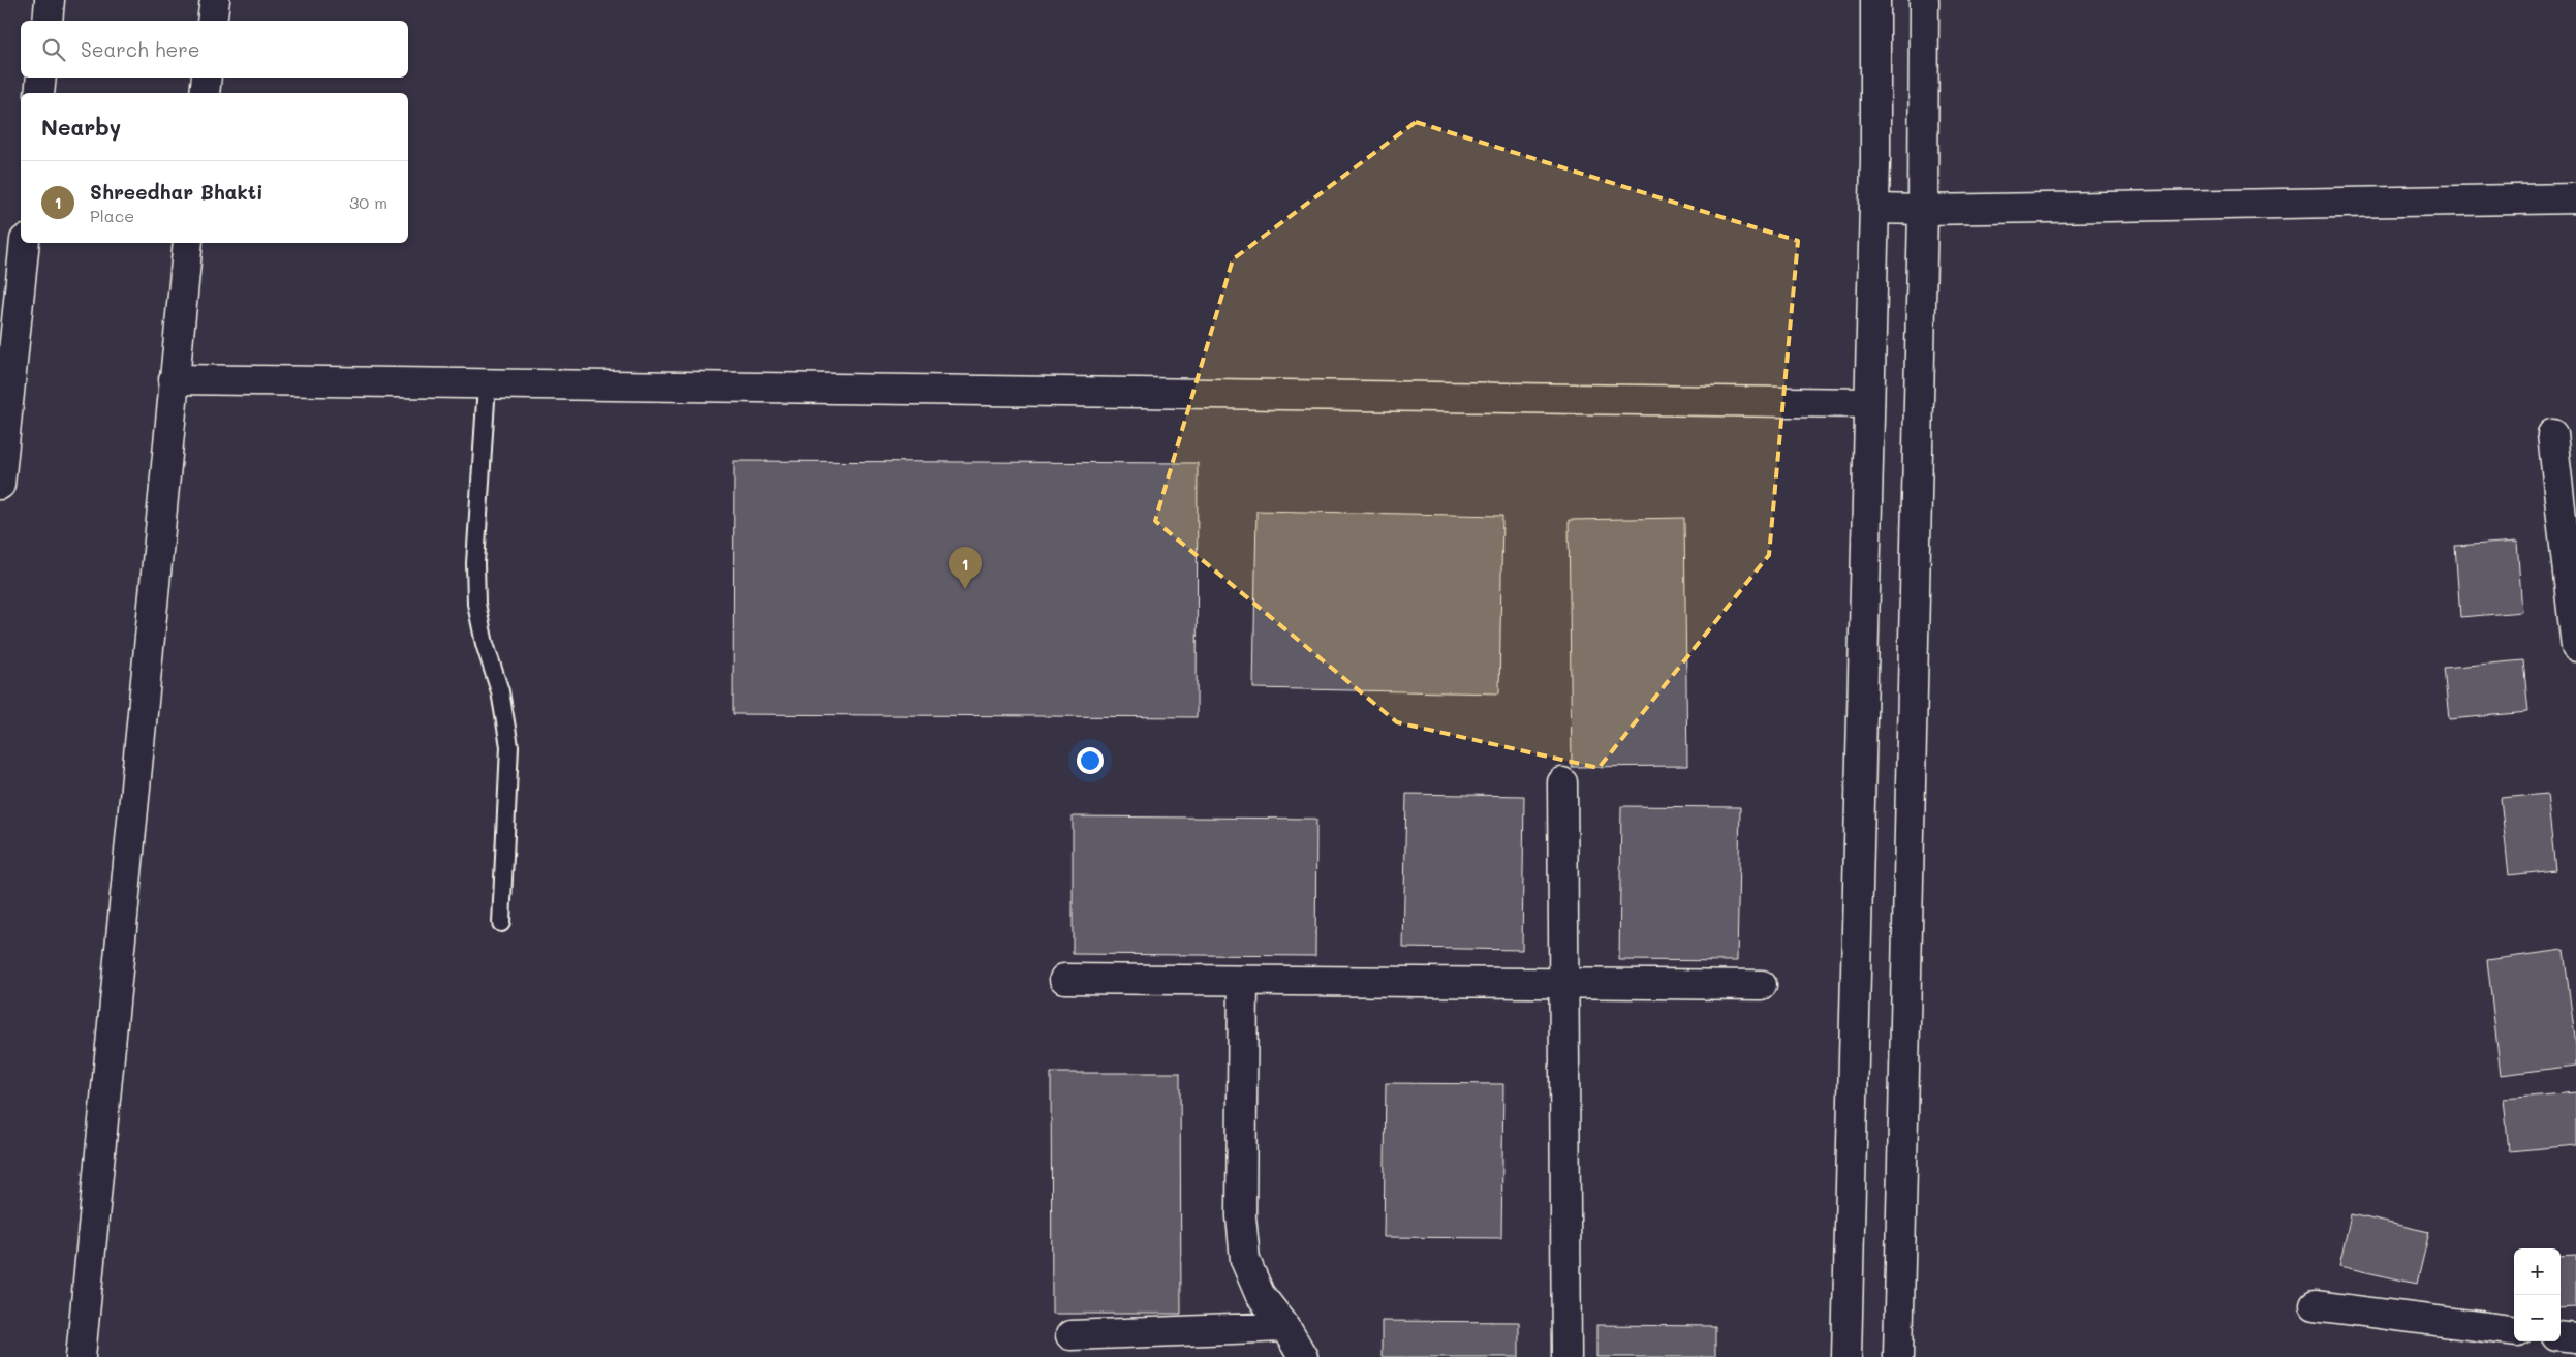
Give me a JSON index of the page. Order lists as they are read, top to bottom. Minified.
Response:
{"page":{"search":"Search here","heading":"Nearby","list":[{"mark":"1","name":"Shreedhar Bhakti","note":"Place","value":"30 m"}],"pins":"1","map_buttons":["+","−"]}}
